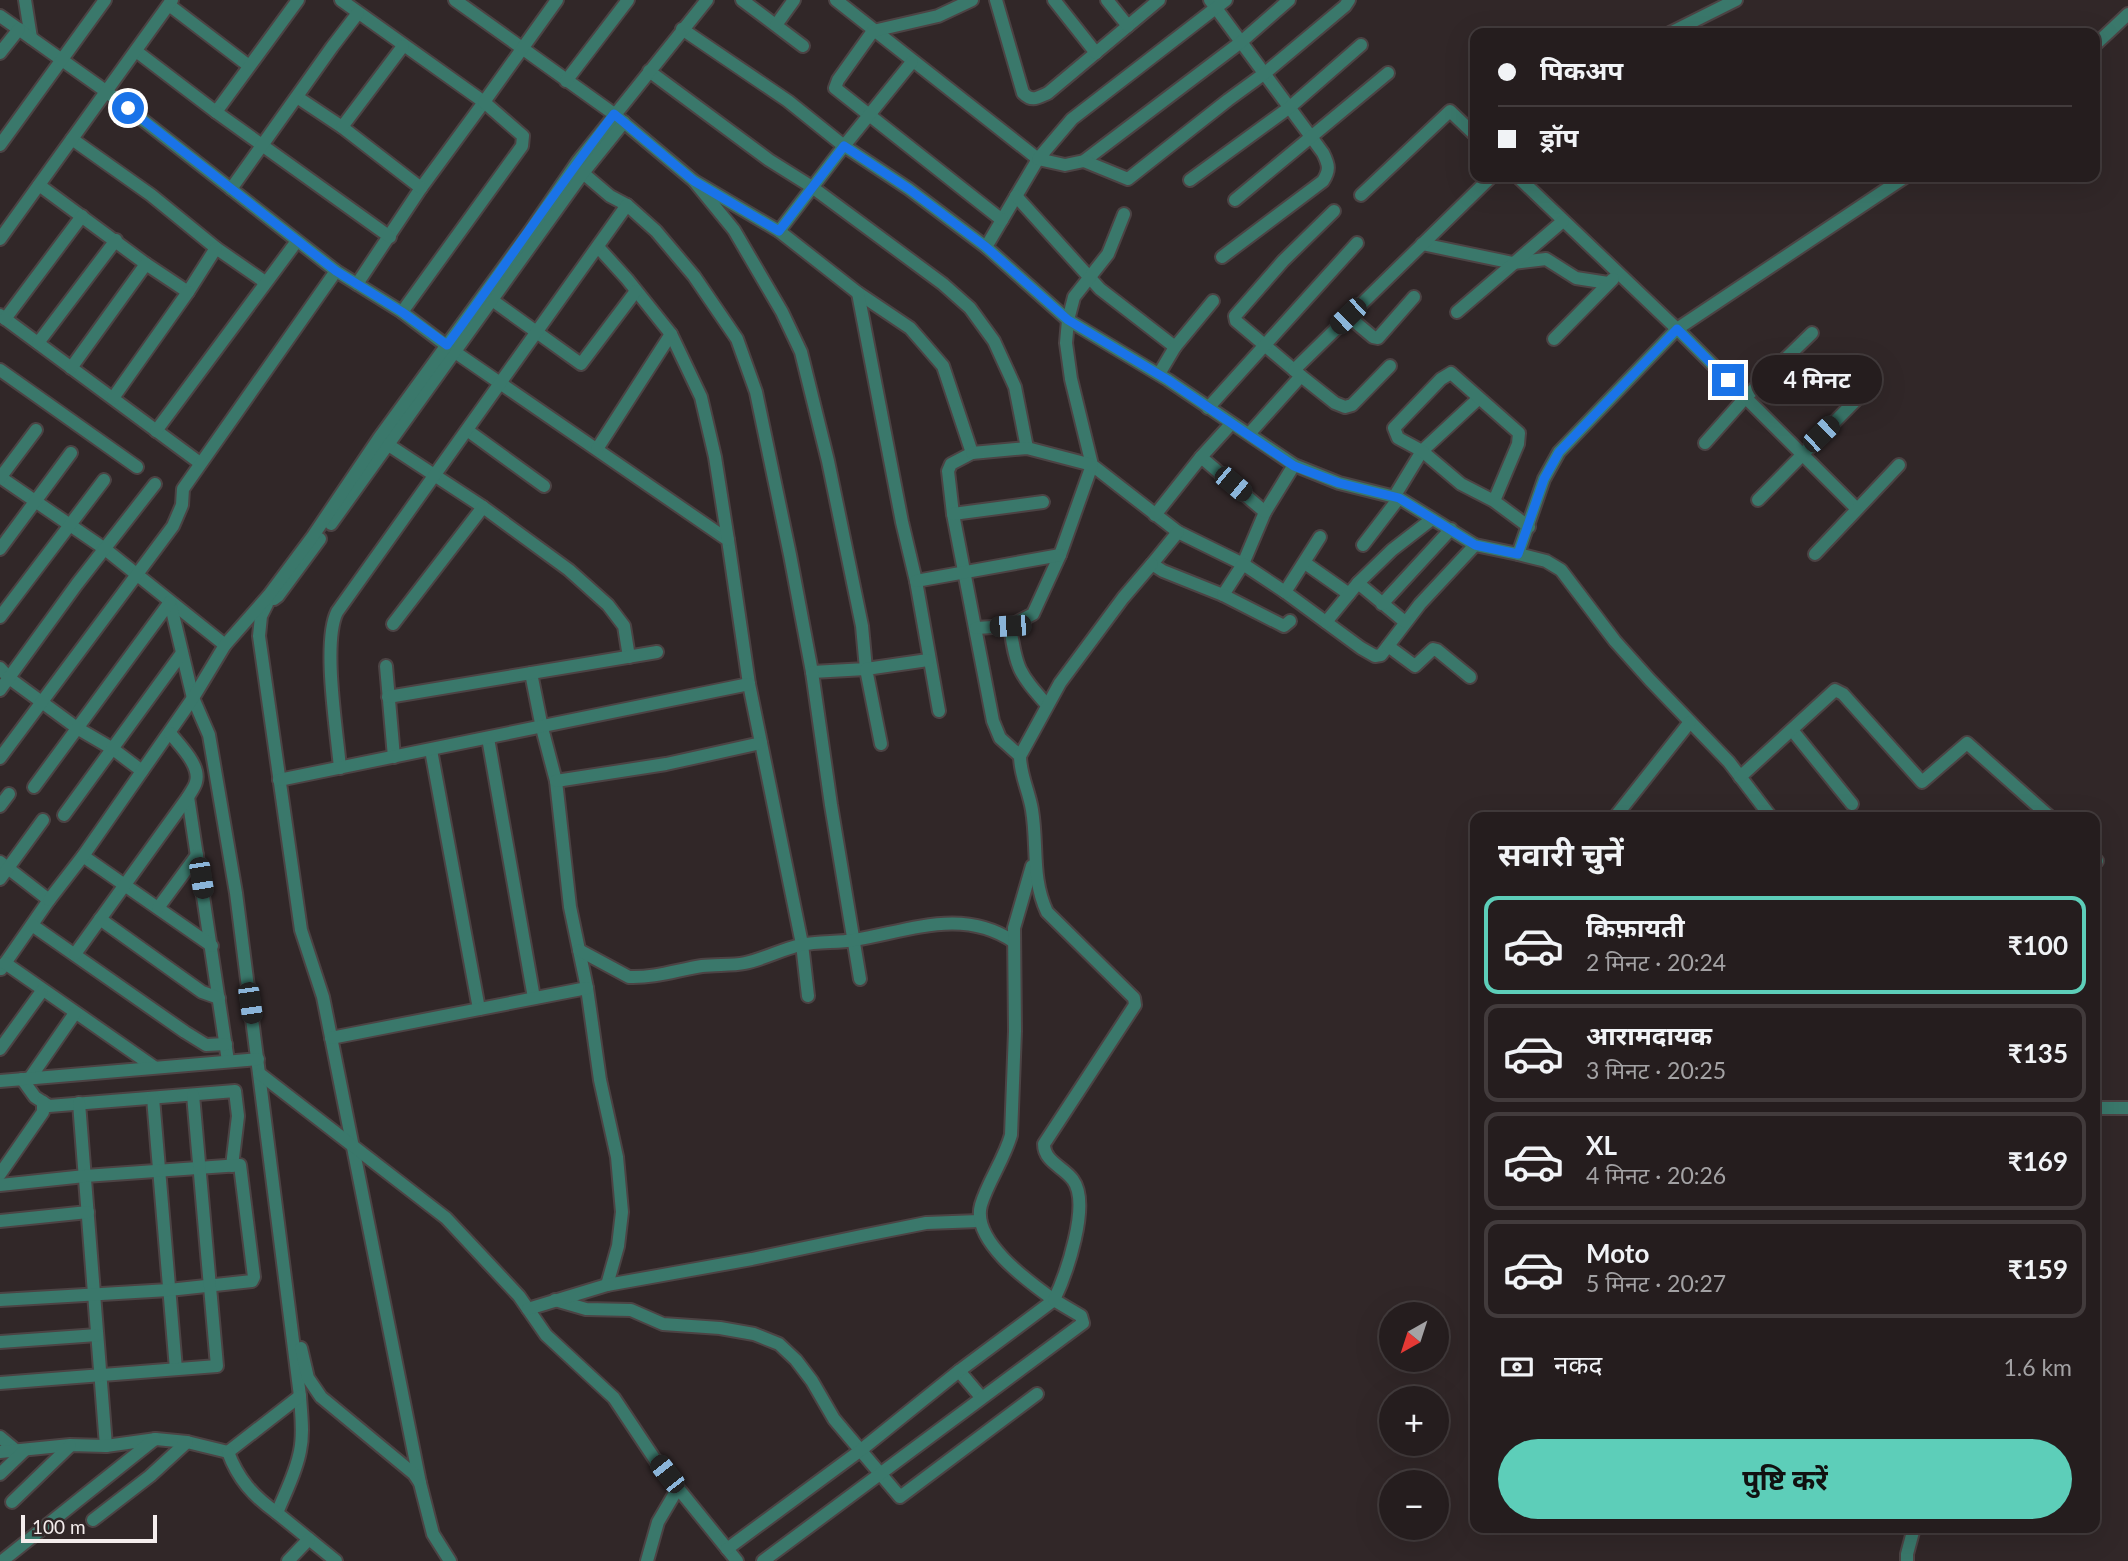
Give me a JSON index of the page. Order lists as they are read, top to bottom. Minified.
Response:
{"scale_bar":"100 m","north":"bottom left","page":{"banner":["पिकअप","ड्रॉप"],"bubble":"4 मिनट","heading":"सवारी चुनें","list":[{"name":"किफ़ायती","note":"2 मिनट · 20:24","value":"₹100"},{"name":"आरामदायक","note":"3 मिनट · 20:25","value":"₹135"},{"name":"XL","note":"4 मिनट · 20:26","value":"₹169"},{"name":"Moto","note":"5 मिनट · 20:27","value":"₹159"}],"map_buttons":["+","−"],"pay":["नकद","1.6 km"],"buttons":"पुष्टि करें","scale":"100 m"}}
